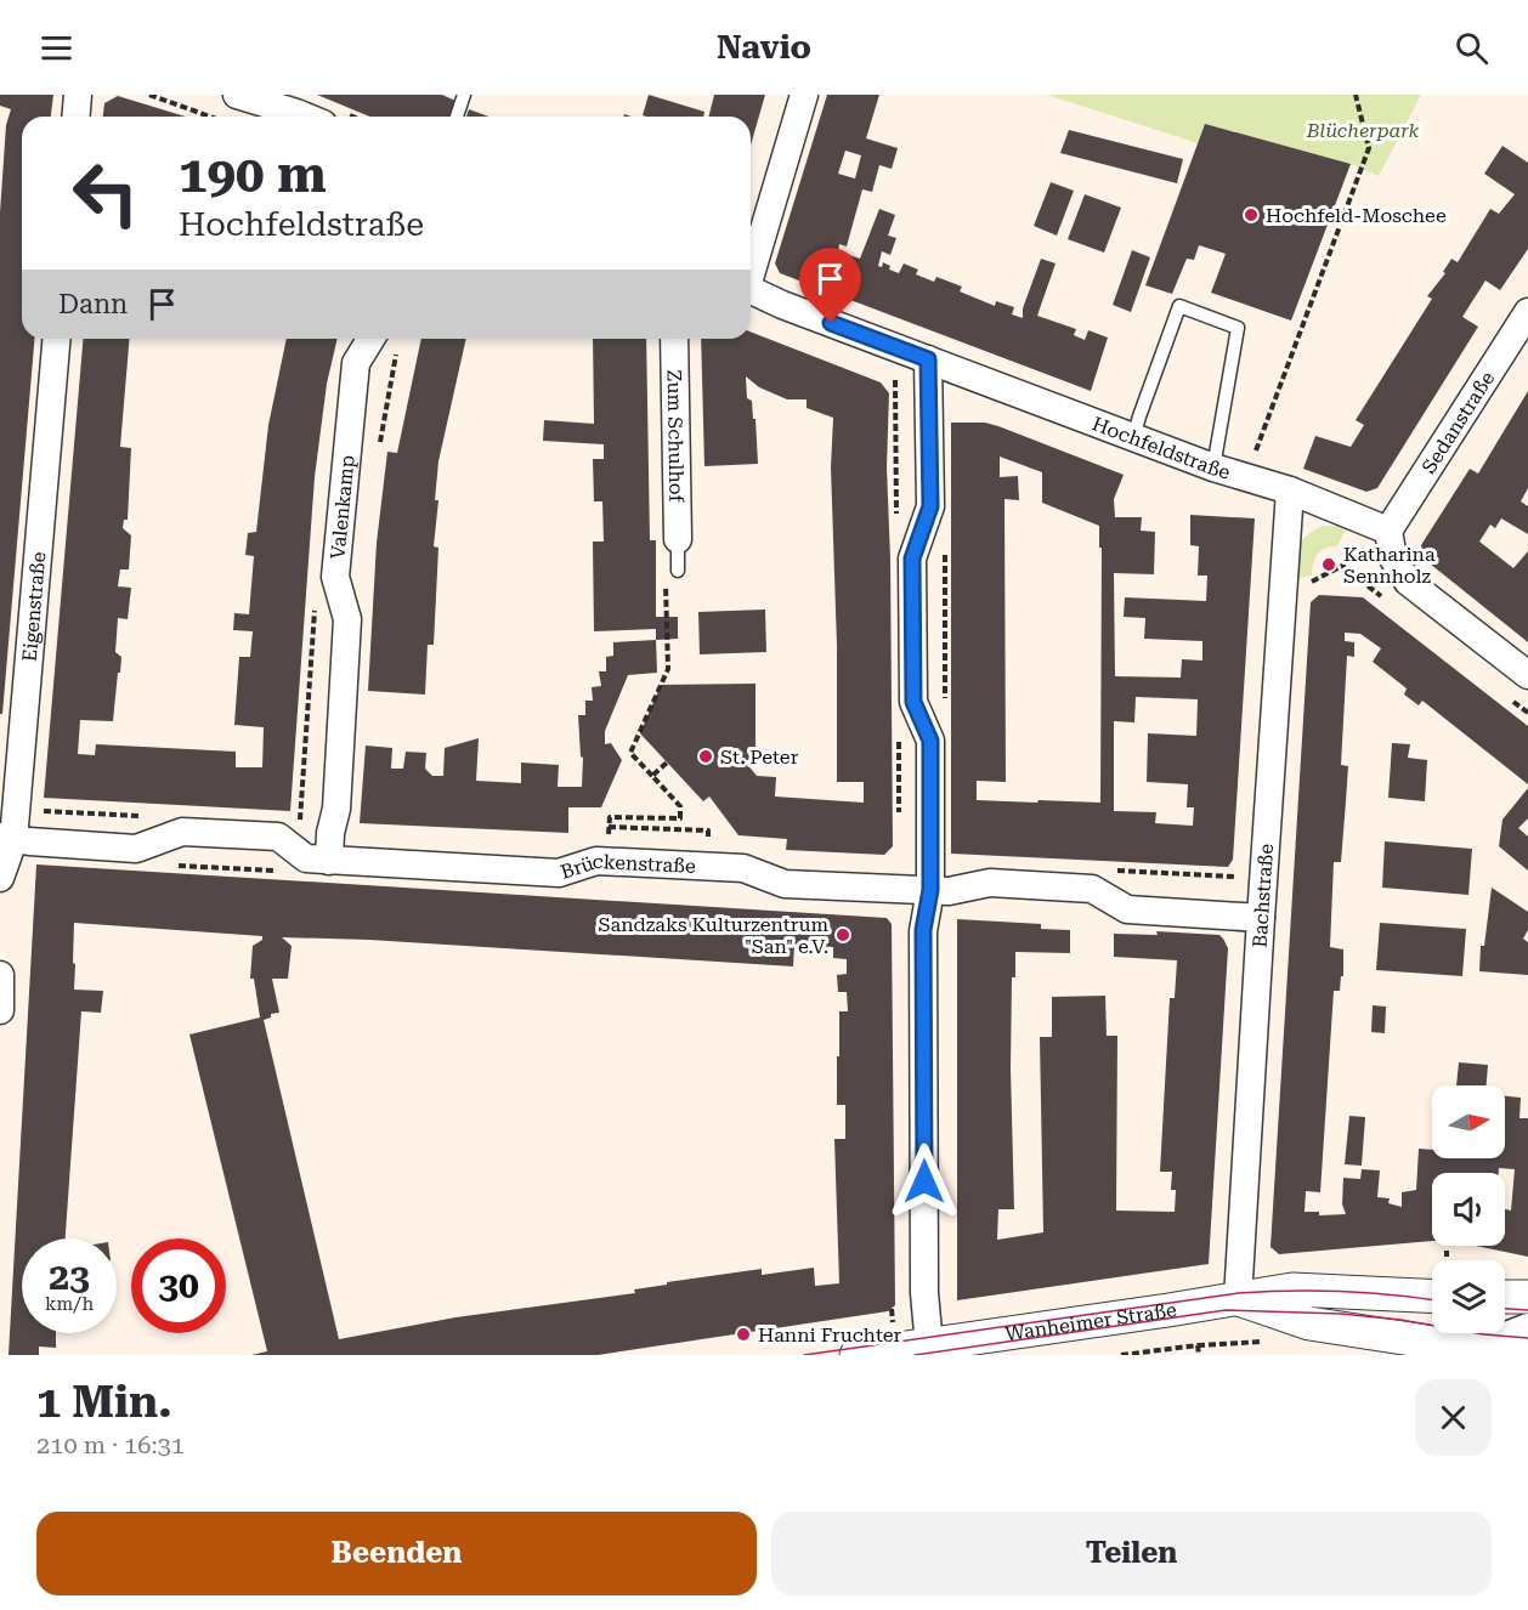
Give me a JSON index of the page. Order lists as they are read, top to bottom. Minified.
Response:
{"streets":{"street":["Sedanstraße","Zum Schulhof","Hochfeldstraße","Valenkamp","Eigenstraße","Brückenstraße","Bachstraße","Wanheimer Straße"]},"crossings":[["Sedanstraße","Hochfeldstraße"],["Hochfeldstraße","Bachstraße"],["Valenkamp","Brückenstraße"],["Eigenstraße","Brückenstraße"],["Brückenstraße","Bachstraße"],["Bachstraße","Wanheimer Straße"]],"parks":["Blücherpark"],"places":["Hochfeld-Moschee","Katharina Sennholz","St. Peter","Sandzaks Kulturzentrum \"San\" e.V.","Hanni Fruchter"],"north":"right","page":{"header":"Navio","turn":["190 m","Hochfeldstraße"],"then":"Dann","speed":"23 km/h","limit":"30","heading":["1 Min.","210 m · 16:31"],"buttons":["Beenden","Teilen"]}}
